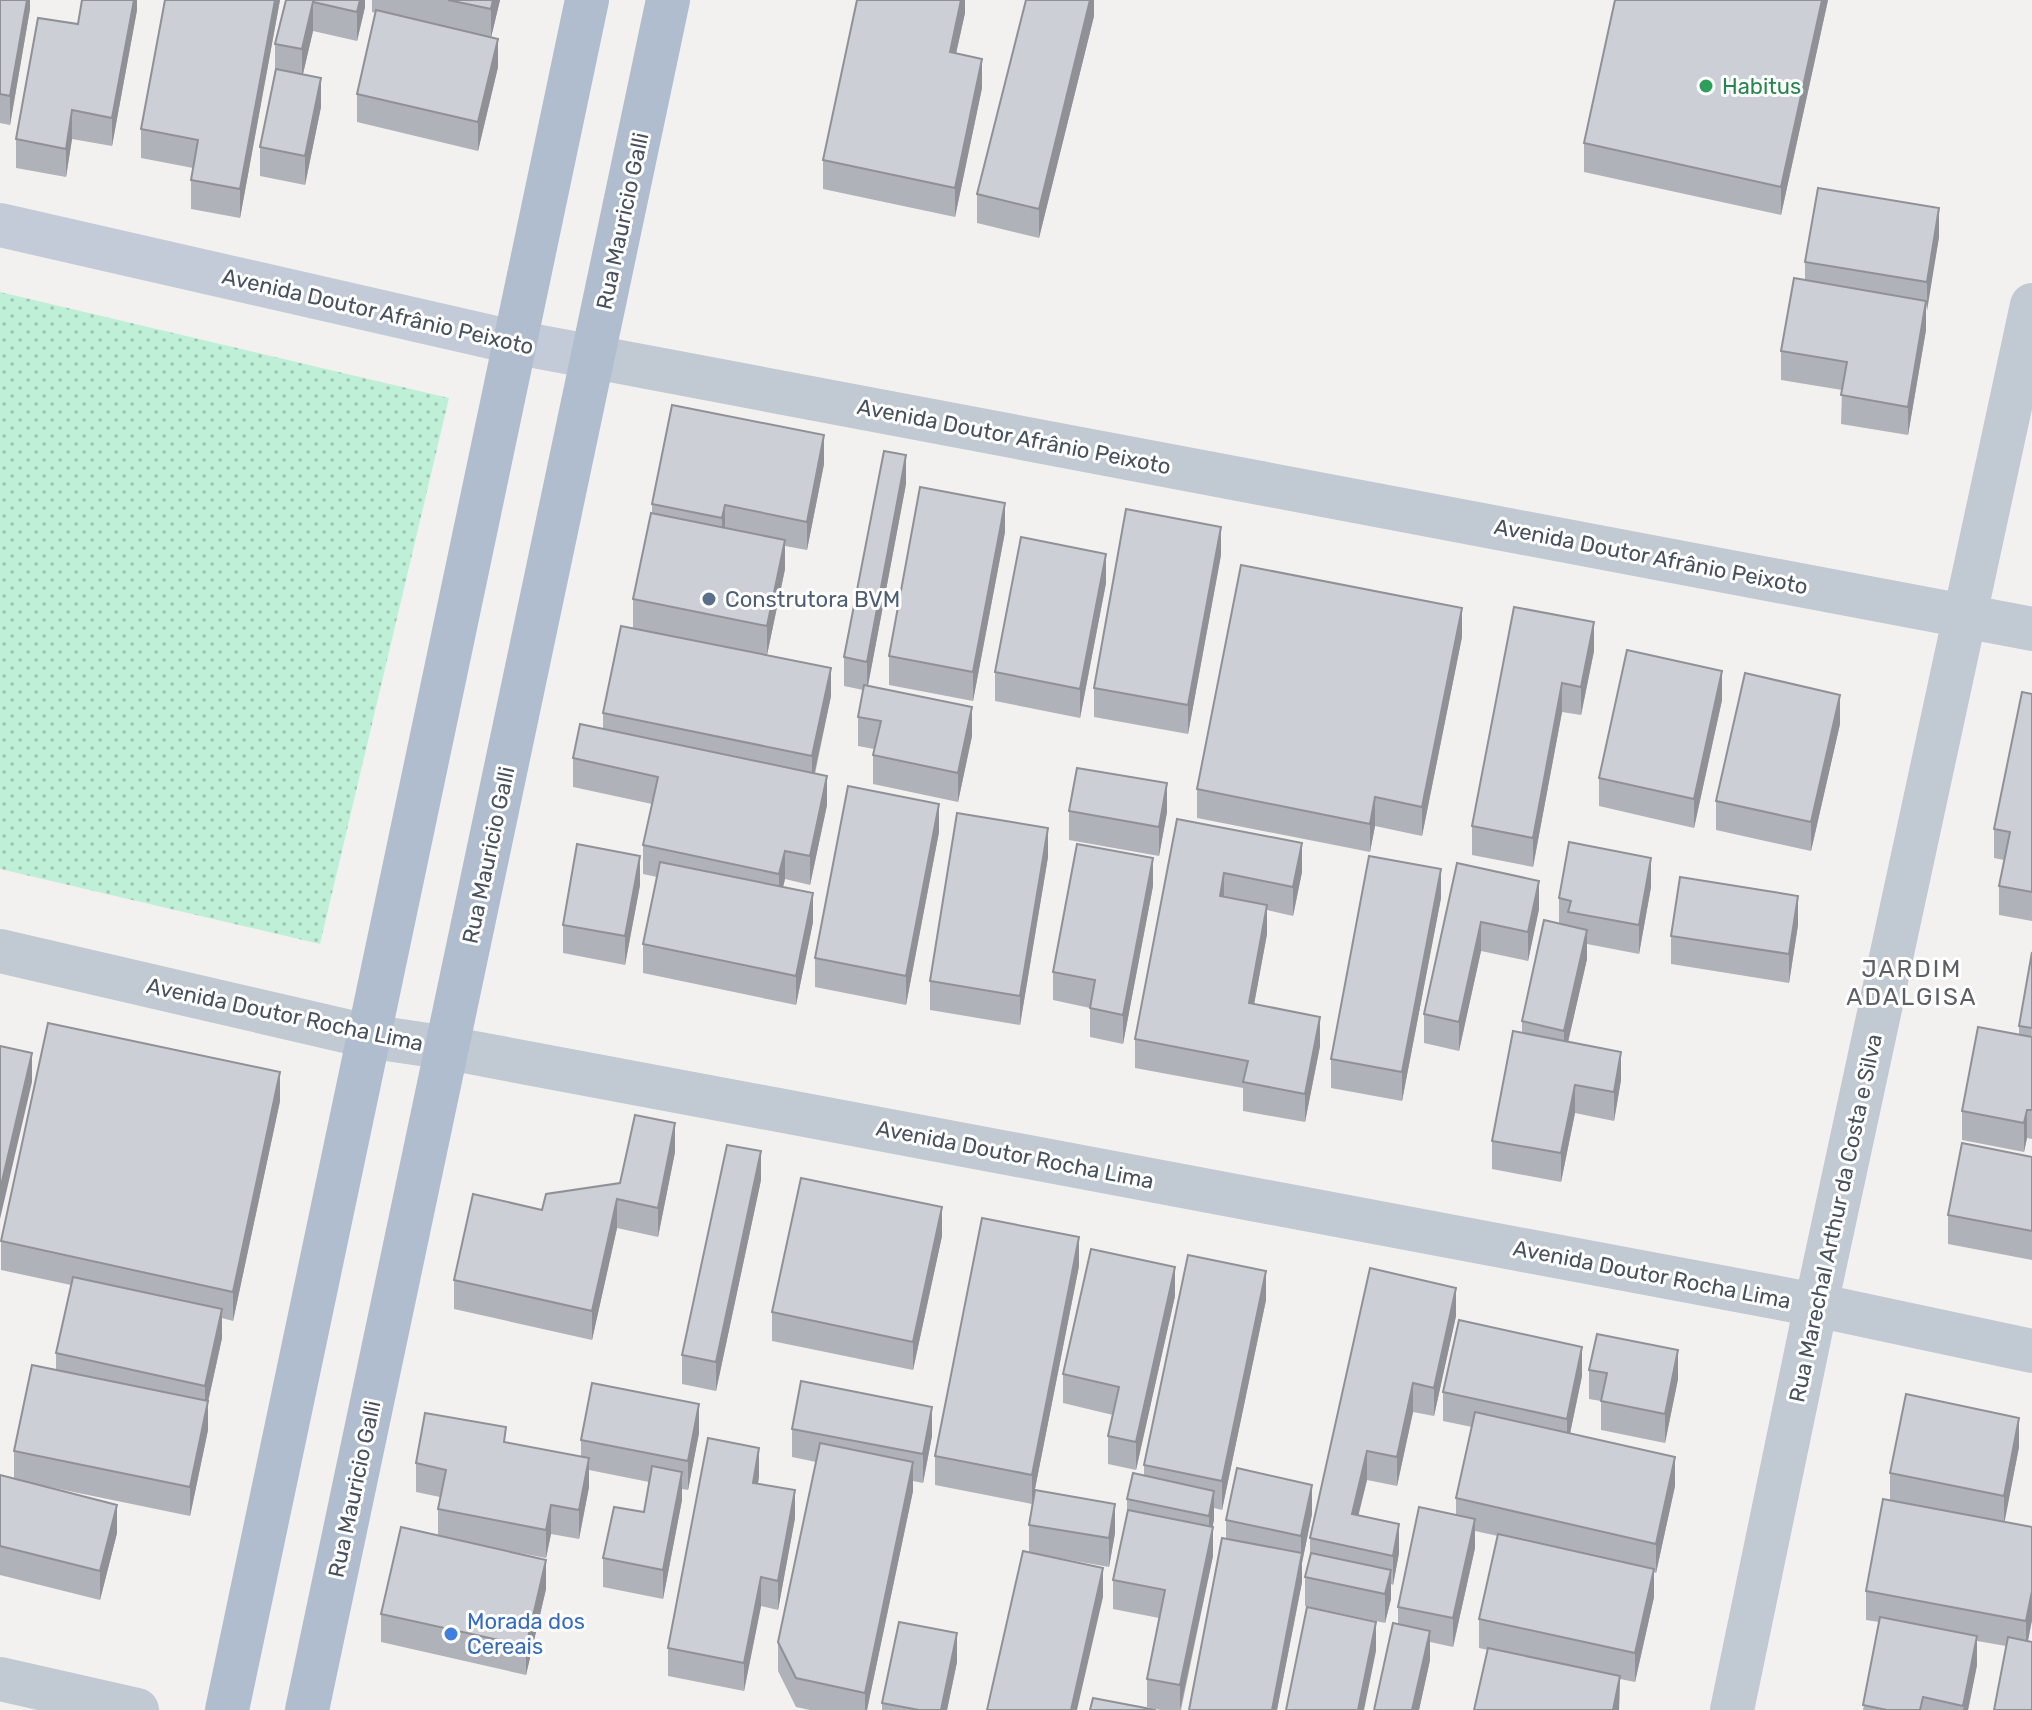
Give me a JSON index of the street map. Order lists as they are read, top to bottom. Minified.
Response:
{"streets":{"main road":["Rua Mauricio Galli"],"street":["Avenida Doutor Afrânio Peixoto","Avenida Doutor Rocha Lima","Rua Marechal Arthur da Costa e Silva"]},"crossings":[["Rua Mauricio Galli","Avenida Doutor Afrânio Peixoto"],["Rua Mauricio Galli","Avenida Doutor Rocha Lima"],["Avenida Doutor Afrânio Peixoto","Rua Marechal Arthur da Costa e Silva"],["Avenida Doutor Rocha Lima","Rua Marechal Arthur da Costa e Silva"]],"districts":["JARDIM ADALGISA"],"places":["Habitus","Construtora BVM","Morada dos Cereais"]}
